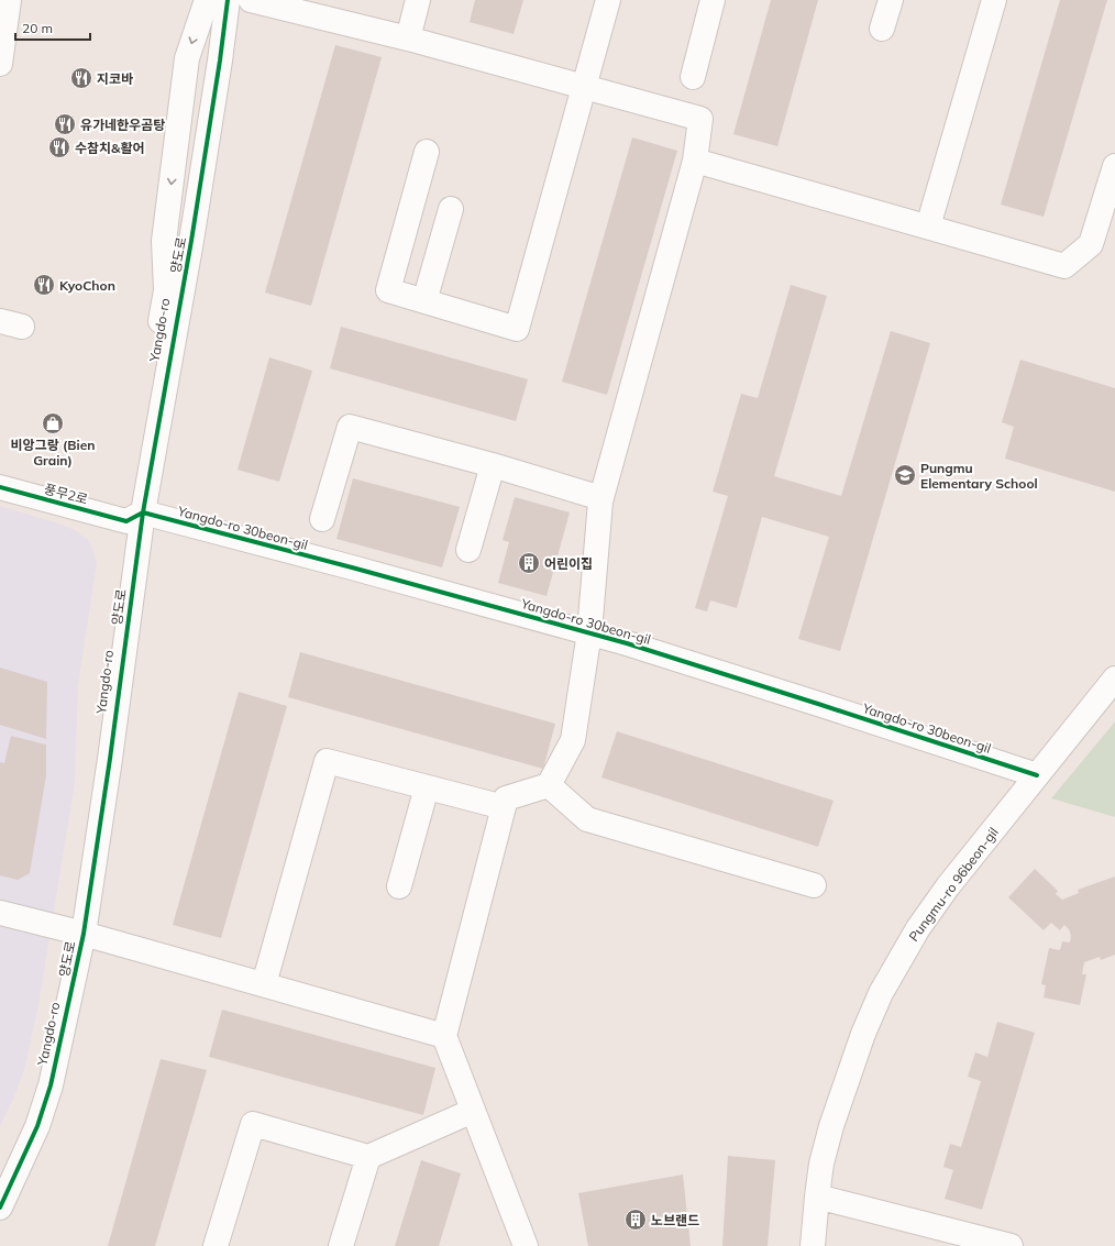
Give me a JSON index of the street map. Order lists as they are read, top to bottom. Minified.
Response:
{"streets":{"street":["양도로","Yangdo-ro","풍무2로","Yangdo-ro 30beon-gil","Pungmu-ro 96beon-gil"]},"crossings":[["양도로","Yangdo-ro"],["양도로","풍무2로"],["양도로","Yangdo-ro 30beon-gil"],["Yangdo-ro","풍무2로"],["Yangdo-ro","Yangdo-ro 30beon-gil"],["풍무2로","Yangdo-ro 30beon-gil"],["Yangdo-ro 30beon-gil","Pungmu-ro 96beon-gil"]],"one_way":["Yangdo-ro"],"places":{"restaurant":["지코바","유가네한우곰탕","수참치&활어","KyoChon"],"shop":["비앙그랑 (Bien Grain)"],"school or university":["Pungmu Elementary School"],"building":["어린이집","노브랜드"]},"scale_bar":"20 m"}
